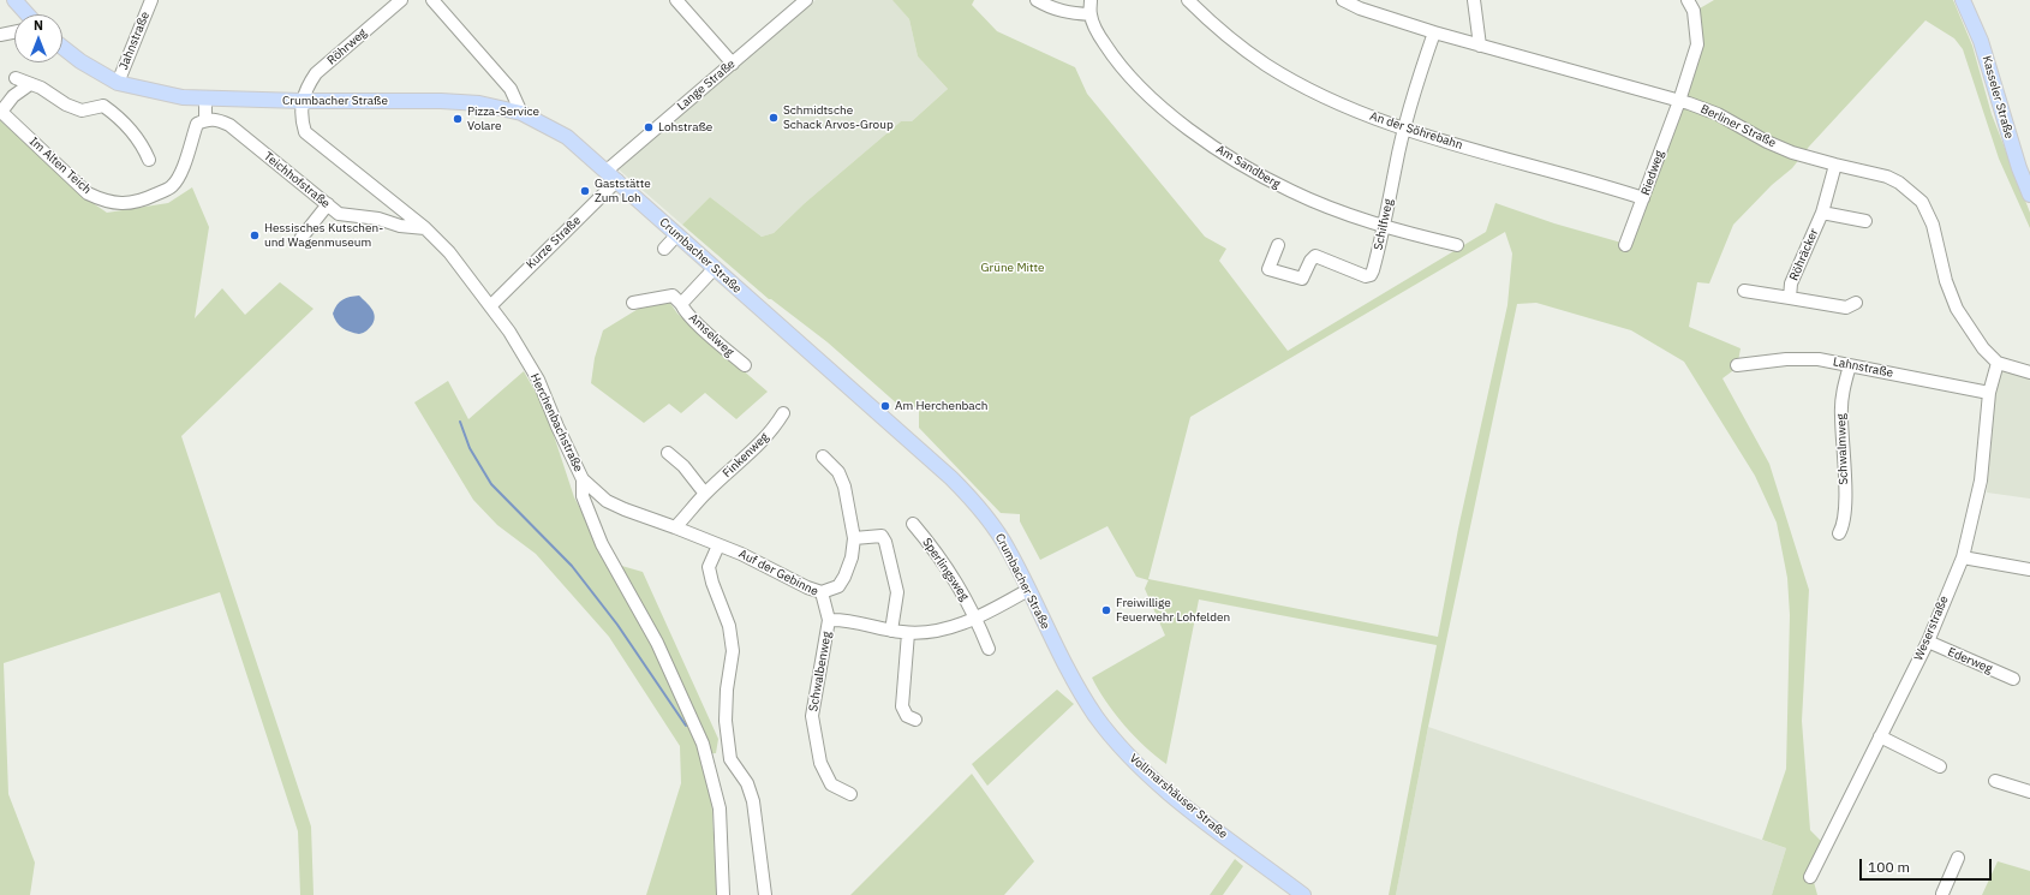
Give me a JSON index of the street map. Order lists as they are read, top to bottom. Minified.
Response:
{"streets":{"main road":["Kasseler Straße","Crumbacher Straße","Vollmarshäuser Straße"],"street":["Jahnstraße","Röhrweg","Lange Straße","Berliner Straße","An der Söhrebahn","Im Alten Teich","Am Sandberg","Riedweg","Teichhofstraße","Schilfweg","Kurze Straße","Röhräcker","Amselweg","Lahnstraße","Herchenbachstraße","Schwalmweg","Finkenweg","Sperlingsweg","Auf der Gebinne","Weserstraße","Ederweg","Schwalbenweg"]},"crossings":[["Jahnstraße","Crumbacher Straße"],["Röhrweg","Crumbacher Straße"],["Röhrweg","Herchenbachstraße"],["Lange Straße","Crumbacher Straße"],["Crumbacher Straße","Kurze Straße"],["Crumbacher Straße","Amselweg"],["Crumbacher Straße","Herchenbachstraße"],["Crumbacher Straße","Vollmarshäuser Straße"],["Berliner Straße","Riedweg"],["Berliner Straße","Schilfweg"],["Berliner Straße","Röhräcker"],["Berliner Straße","Weserstraße"],["An der Söhrebahn","Riedweg"],["An der Söhrebahn","Schilfweg"],["Im Alten Teich","Teichhofstraße"],["Am Sandberg","Schilfweg"],["Teichhofstraße","Herchenbachstraße"],["Kurze Straße","Herchenbachstraße"],["Lahnstraße","Schwalmweg"],["Lahnstraße","Weserstraße"],["Finkenweg","Auf der Gebinne"],["Auf der Gebinne","Schwalbenweg"],["Weserstraße","Ederweg"]],"parks":["Grüne Mitte"],"places":["Schmidtsche Schack Arvos-Group","Pizza-Service Volare","Lohstraße","Gaststätte Zum Loh","Hessisches Kutschen- und Wagenmuseum","Am Herchenbach","Freiwillige Feuerwehr Lohfelden"],"scale_bar":"100 m","north":"top"}
